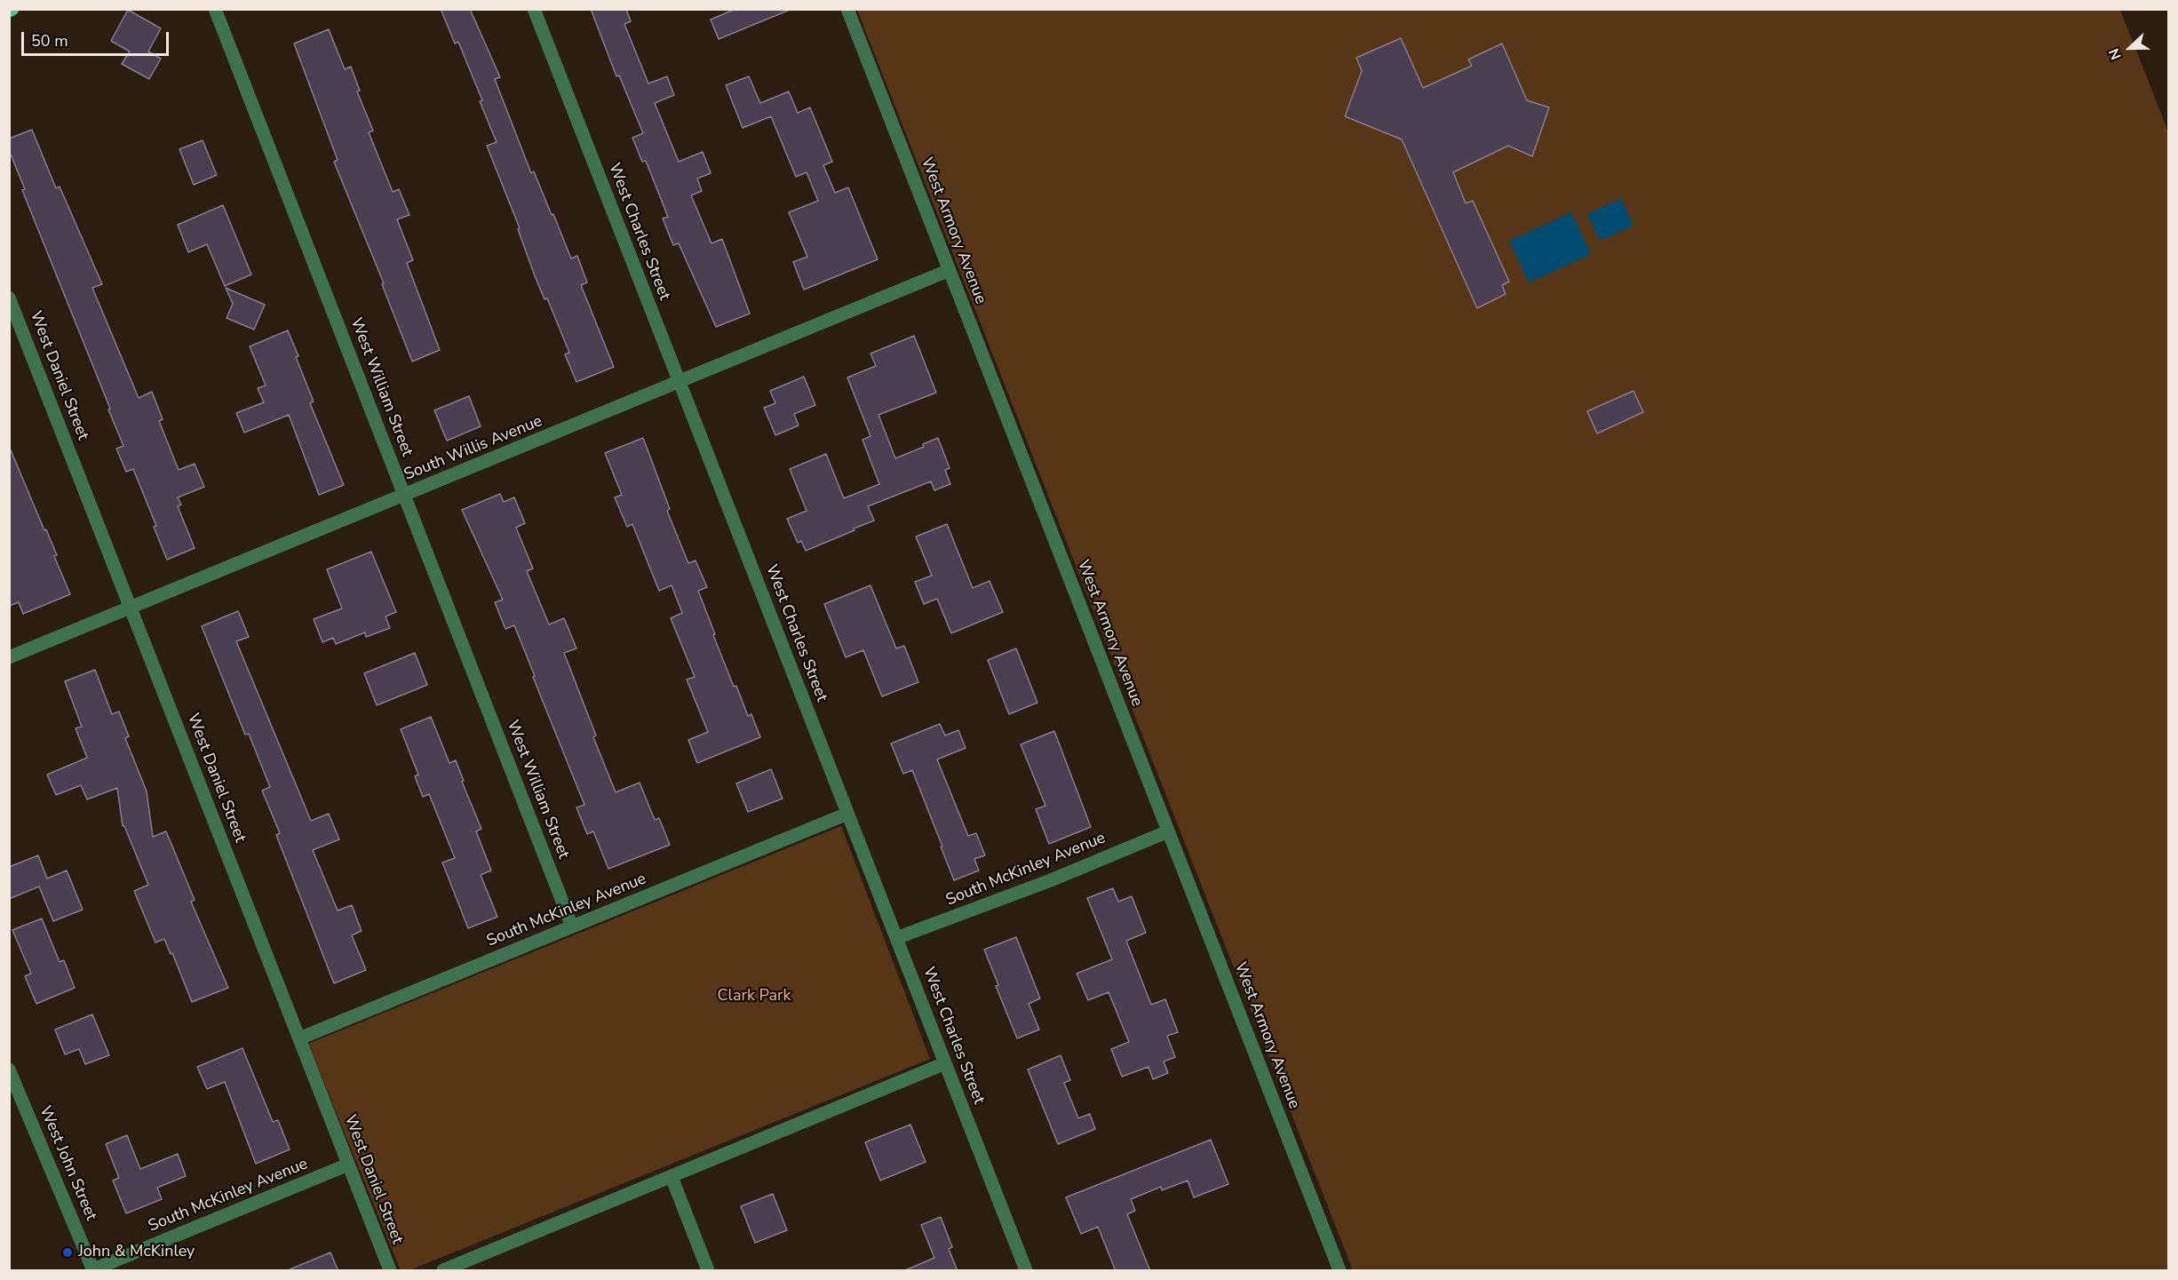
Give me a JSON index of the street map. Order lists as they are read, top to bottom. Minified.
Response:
{"streets":{"street":["West Armory Avenue","West Charles Street","West Daniel Street","West William Street","South Willis Avenue","South McKinley Avenue","West John Street"]},"crossings":[["West Armory Avenue","South Willis Avenue"],["West Armory Avenue","South McKinley Avenue"],["West Charles Street","South Willis Avenue"],["West Charles Street","South McKinley Avenue"],["West Daniel Street","South Willis Avenue"],["West Daniel Street","South McKinley Avenue"],["West William Street","South Willis Avenue"],["West William Street","South McKinley Avenue"],["South McKinley Avenue","West John Street"]],"parks":["Clark Park"],"places":["John & McKinley"],"scale_bar":"50 m","north":"left"}
